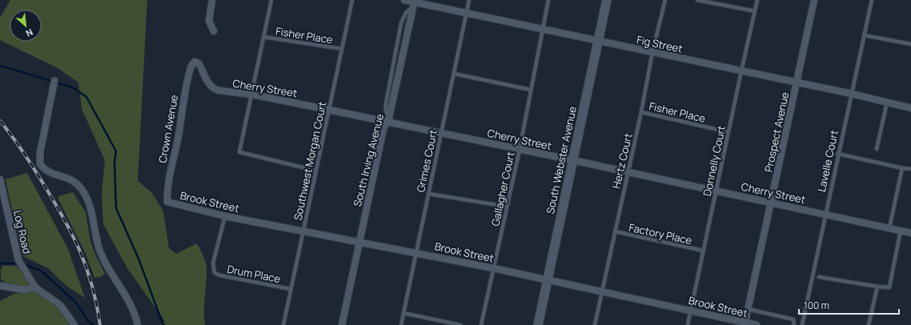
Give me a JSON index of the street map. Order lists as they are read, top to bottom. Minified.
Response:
{"streets":{"street":["Fig Street","Cherry Street","Crown Avenue","Prospect Avenue","South Irving Avenue","South Webster Avenue","Brook Street","Log Road"],"lane":["Fisher Place","Southwest Morgan Court","Grimes Court","Hertz Court","Donnelly Court","Lavelle Court","Gallagher Court","Factory Place","Drum Place"]},"crossings":[["Fisher Place","Southwest Morgan Court"],["Fisher Place","Hertz Court"],["Fisher Place","Donnelly Court"],["Fig Street","Prospect Avenue"],["Fig Street","South Irving Avenue"],["Fig Street","South Webster Avenue"],["Fig Street","Grimes Court"],["Fig Street","Hertz Court"],["Fig Street","Donnelly Court"],["Fig Street","Lavelle Court"],["Fig Street","Gallagher Court"],["Cherry Street","Crown Avenue"],["Cherry Street","Prospect Avenue"],["Cherry Street","South Irving Avenue"],["Cherry Street","South Webster Avenue"],["Cherry Street","Southwest Morgan Court"],["Cherry Street","Grimes Court"],["Cherry Street","Hertz Court"],["Cherry Street","Donnelly Court"],["Cherry Street","Lavelle Court"],["Cherry Street","Gallagher Court"],["Crown Avenue","Brook Street"],["Prospect Avenue","Brook Street"],["South Irving Avenue","Brook Street"],["South Webster Avenue","Brook Street"],["Southwest Morgan Court","Brook Street"],["Southwest Morgan Court","Drum Place"],["Grimes Court","Brook Street"],["Hertz Court","Brook Street"],["Hertz Court","Factory Place"],["Donnelly Court","Brook Street"],["Donnelly Court","Factory Place"],["Gallagher Court","Brook Street"],["Brook Street","Drum Place"]],"scale_bar":"100 m","north":"bottom right"}
